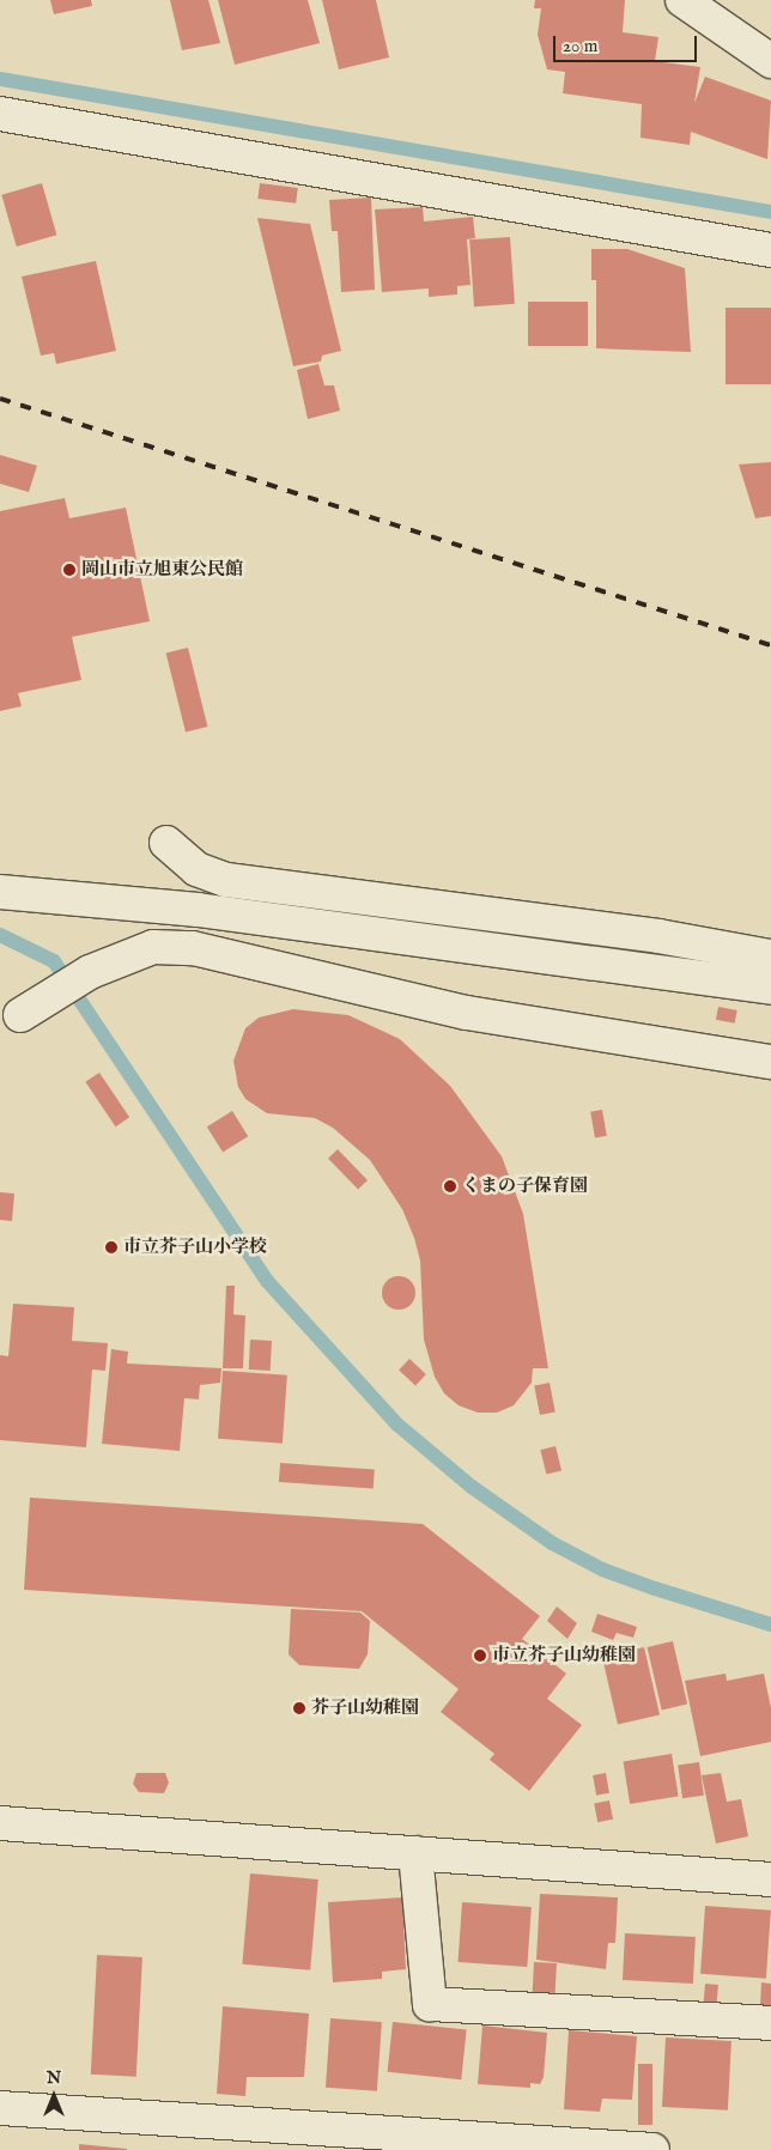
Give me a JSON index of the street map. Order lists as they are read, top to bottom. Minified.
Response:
{"places":["岡山市立旭東公民館","くまの子保育園","市立芥子山小学校","市立芥子山幼稚園","芥子山幼稚園"],"scale_bar":"20 m","north":"top"}
